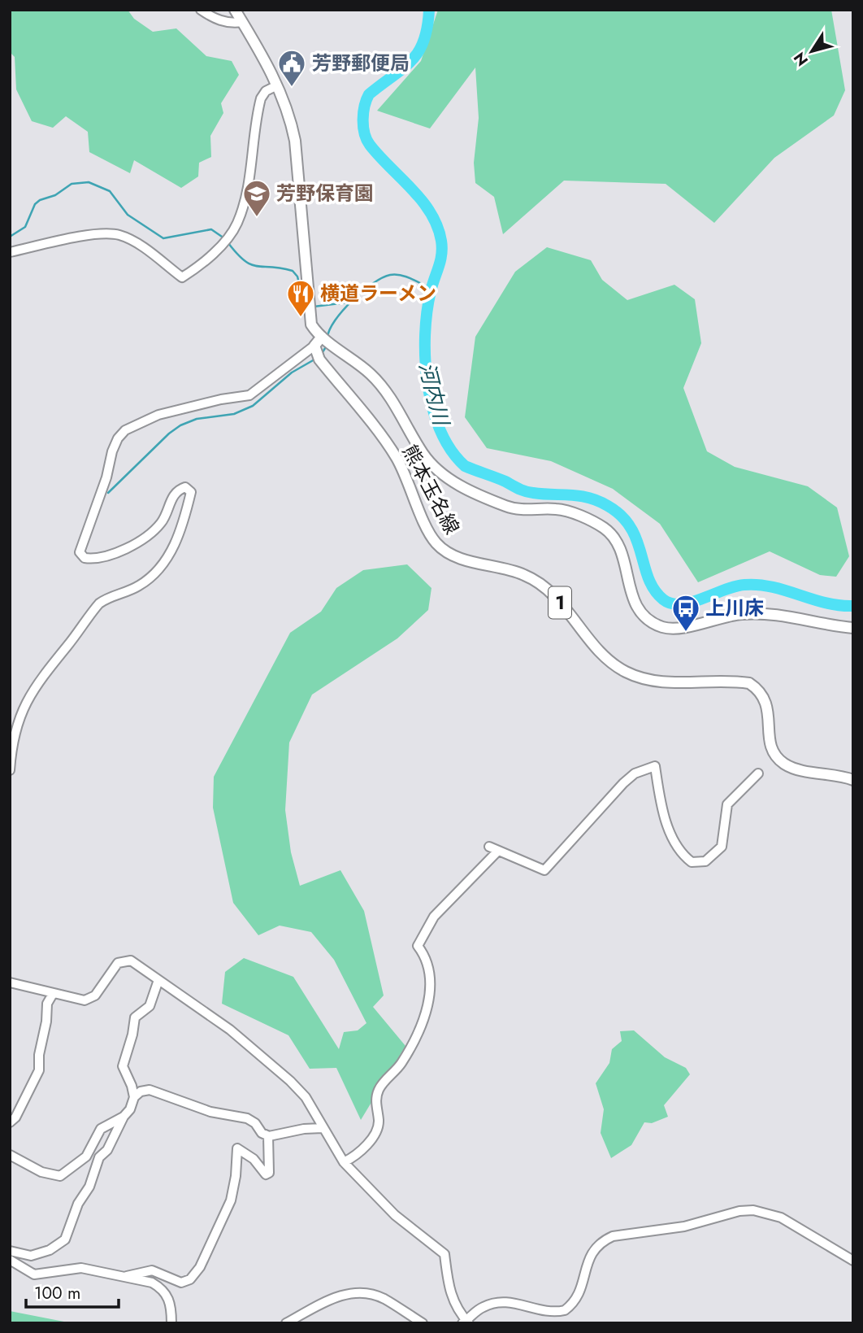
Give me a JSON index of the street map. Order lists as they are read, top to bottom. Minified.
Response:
{"streets":{"main road":["熊本玉名線","1"]},"water":["河内川"],"places":{"public building":["芳野郵便局"],"school or university":["芳野保育園"],"restaurant":["横道ラーメン"],"bus stop":["上川床"]},"scale_bar":"100 m","north":"bottom left"}
